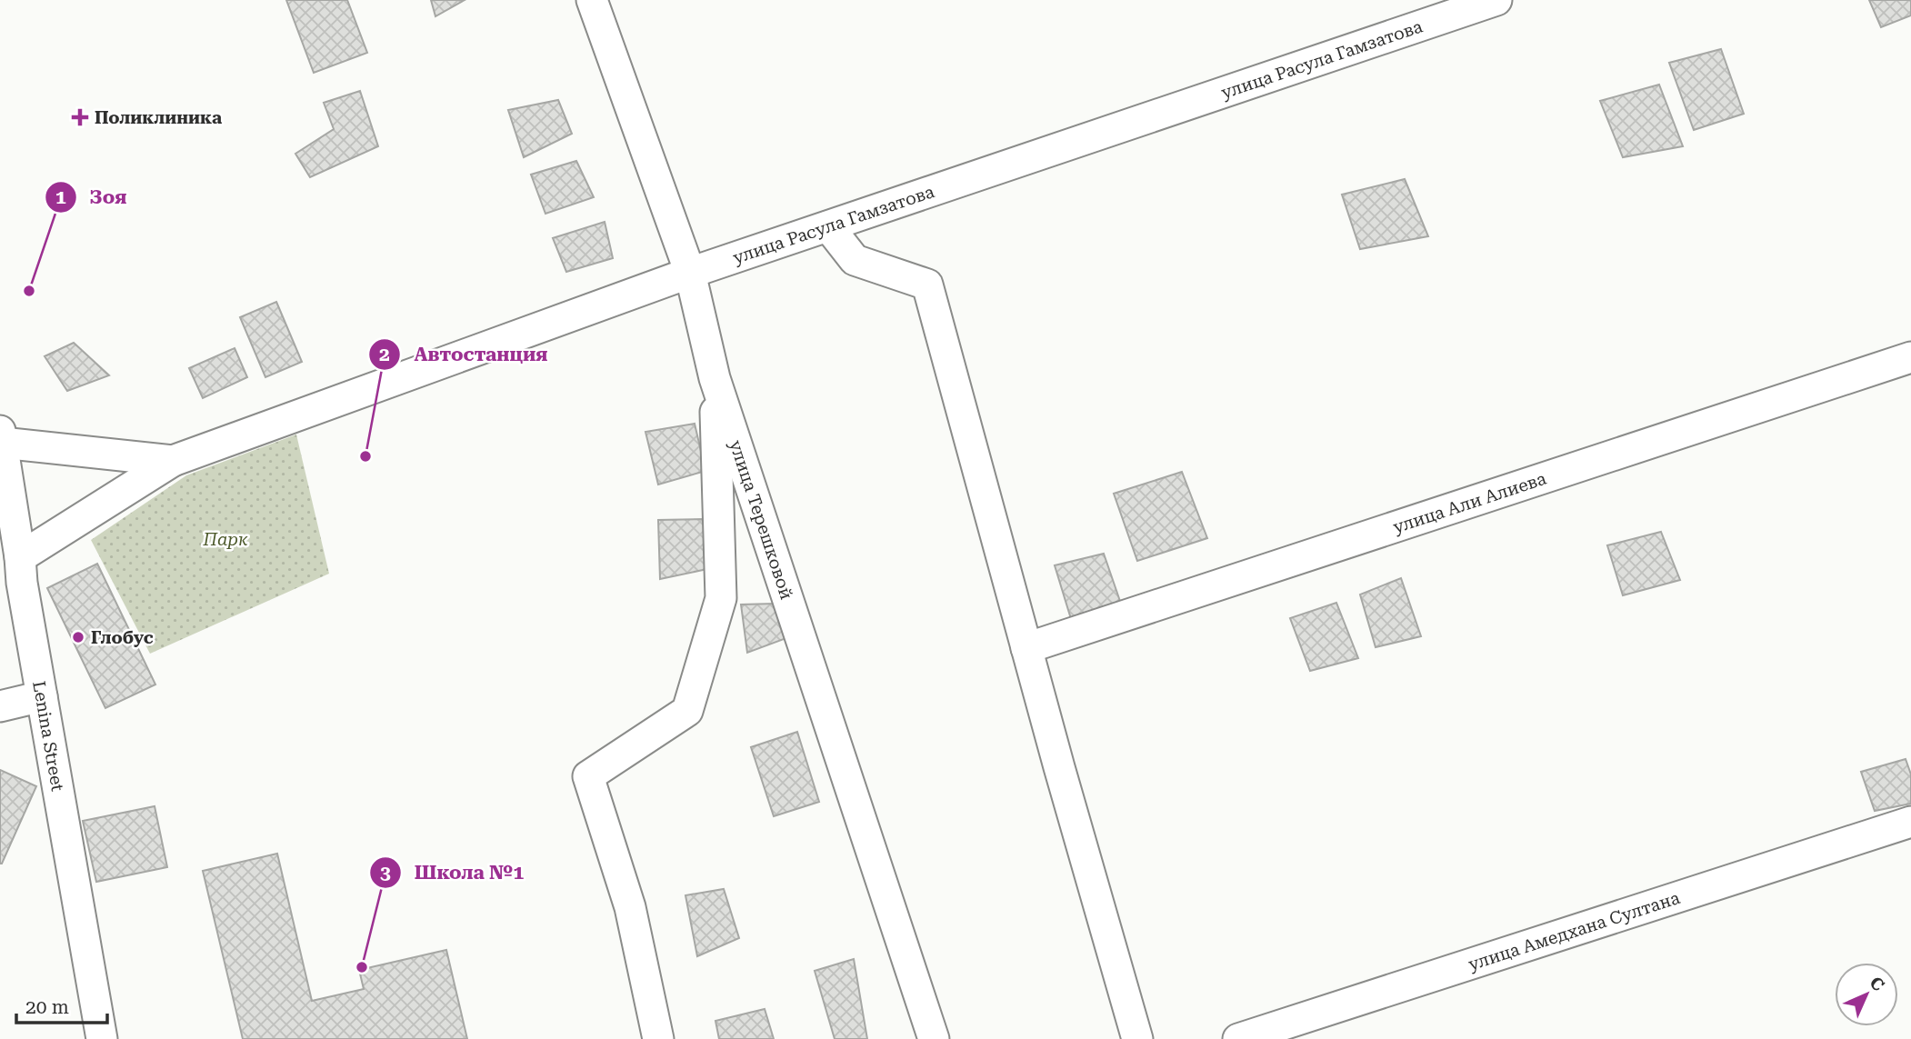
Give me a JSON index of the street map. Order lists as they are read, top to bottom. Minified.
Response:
{"streets":{"street":["улица Расула Гамзатова","улица Али Алиева","улица Терешковой","Lenina Street","улица Амедхана Султана"]},"crossings":[["улица Расула Гамзатова","улица Терешковой"],["улица Расула Гамзатова","Lenina Street"]],"parks":["Парк"],"places":{"health":["Поликлиника"],"other":["Зоя","Автостанция","Глобус","Школа №1"]},"scale_bar":"20 m","north":"top right"}
